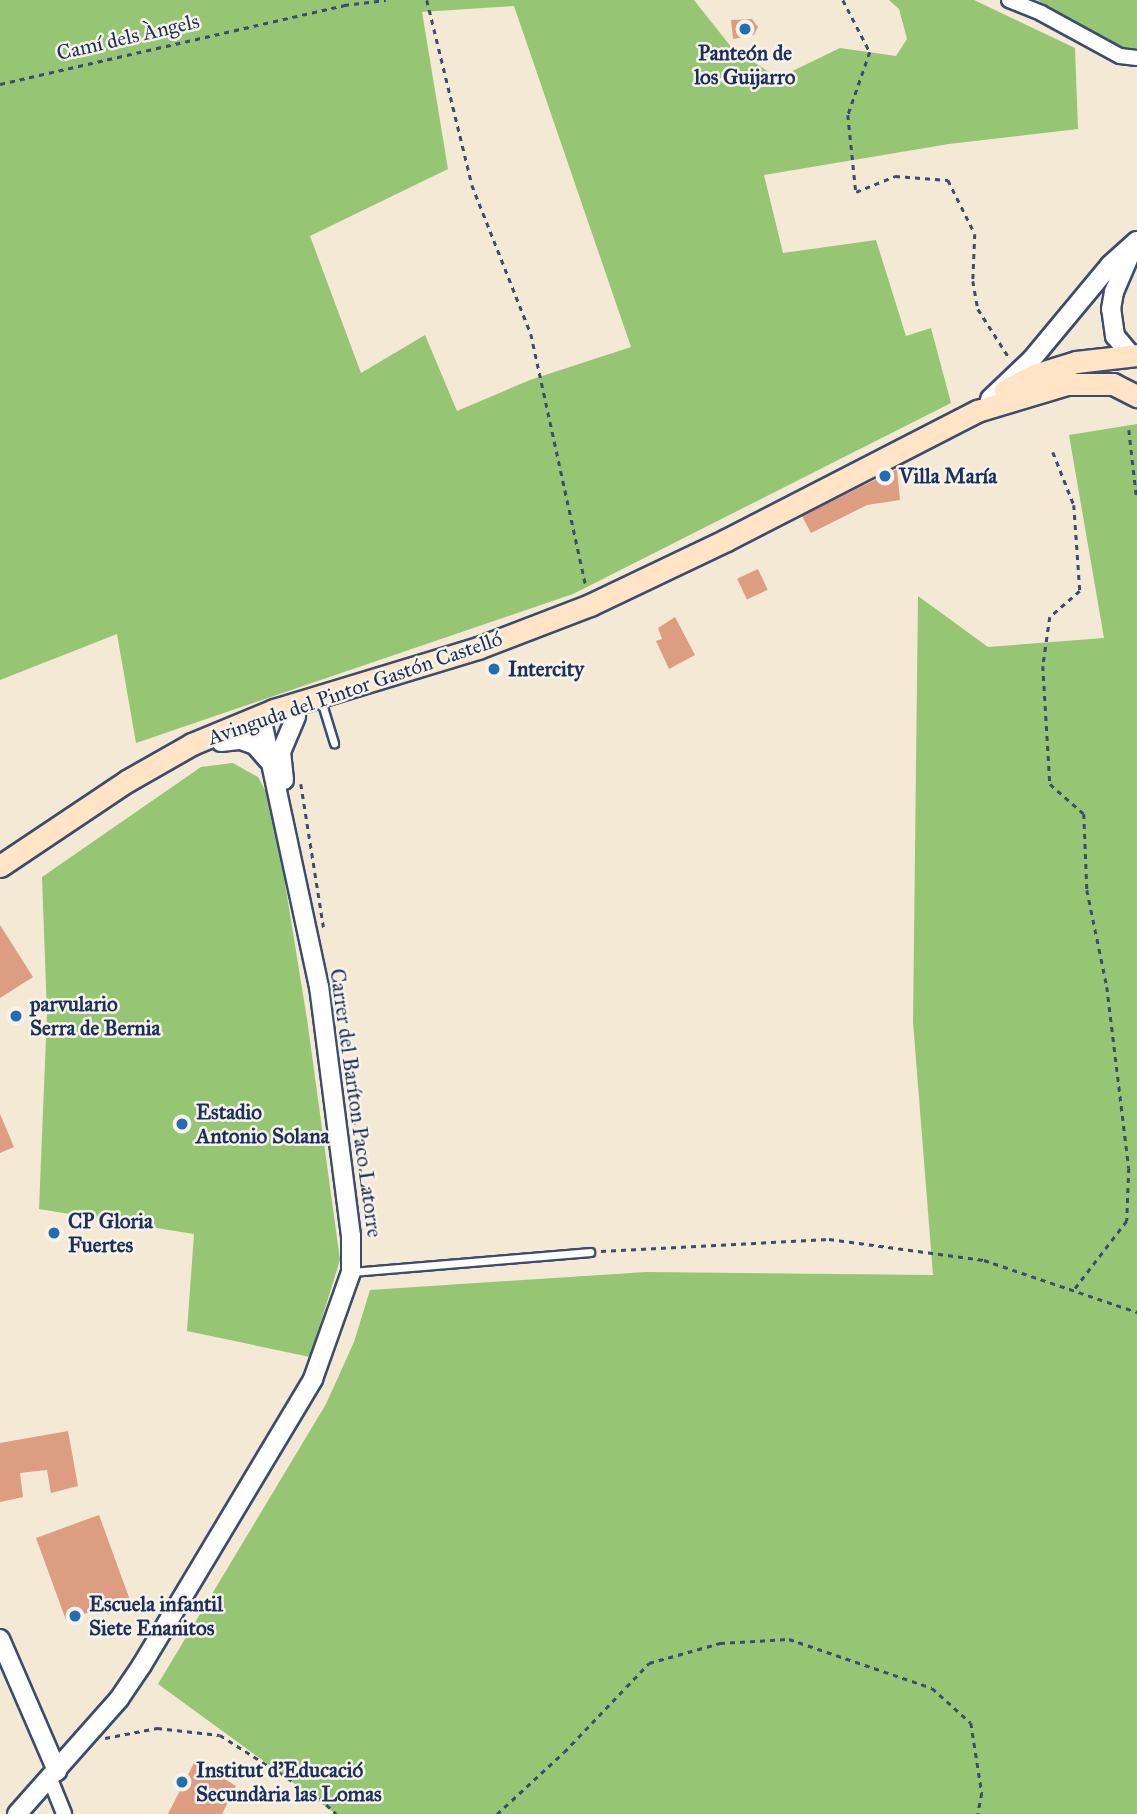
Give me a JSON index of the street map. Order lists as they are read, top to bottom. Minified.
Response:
{"streets":{"main road":["Avinguda del Pintor Gastón Castelló"],"street":["Carrer del Baríton Paco Latorre"],"path":["Camí dels Àngels"]},"crossings":[["Avinguda del Pintor Gastón Castelló","Carrer del Baríton Paco Latorre"]],"places":["Panteón de los Guijarro","Villa María","Intercity","parvulario Serra de Bernia","Estadio Antonio Solana","CP Gloria Fuertes","Escuela infantil Siete Enanitos","Institut d'Educació Secundària las Lomas"]}
